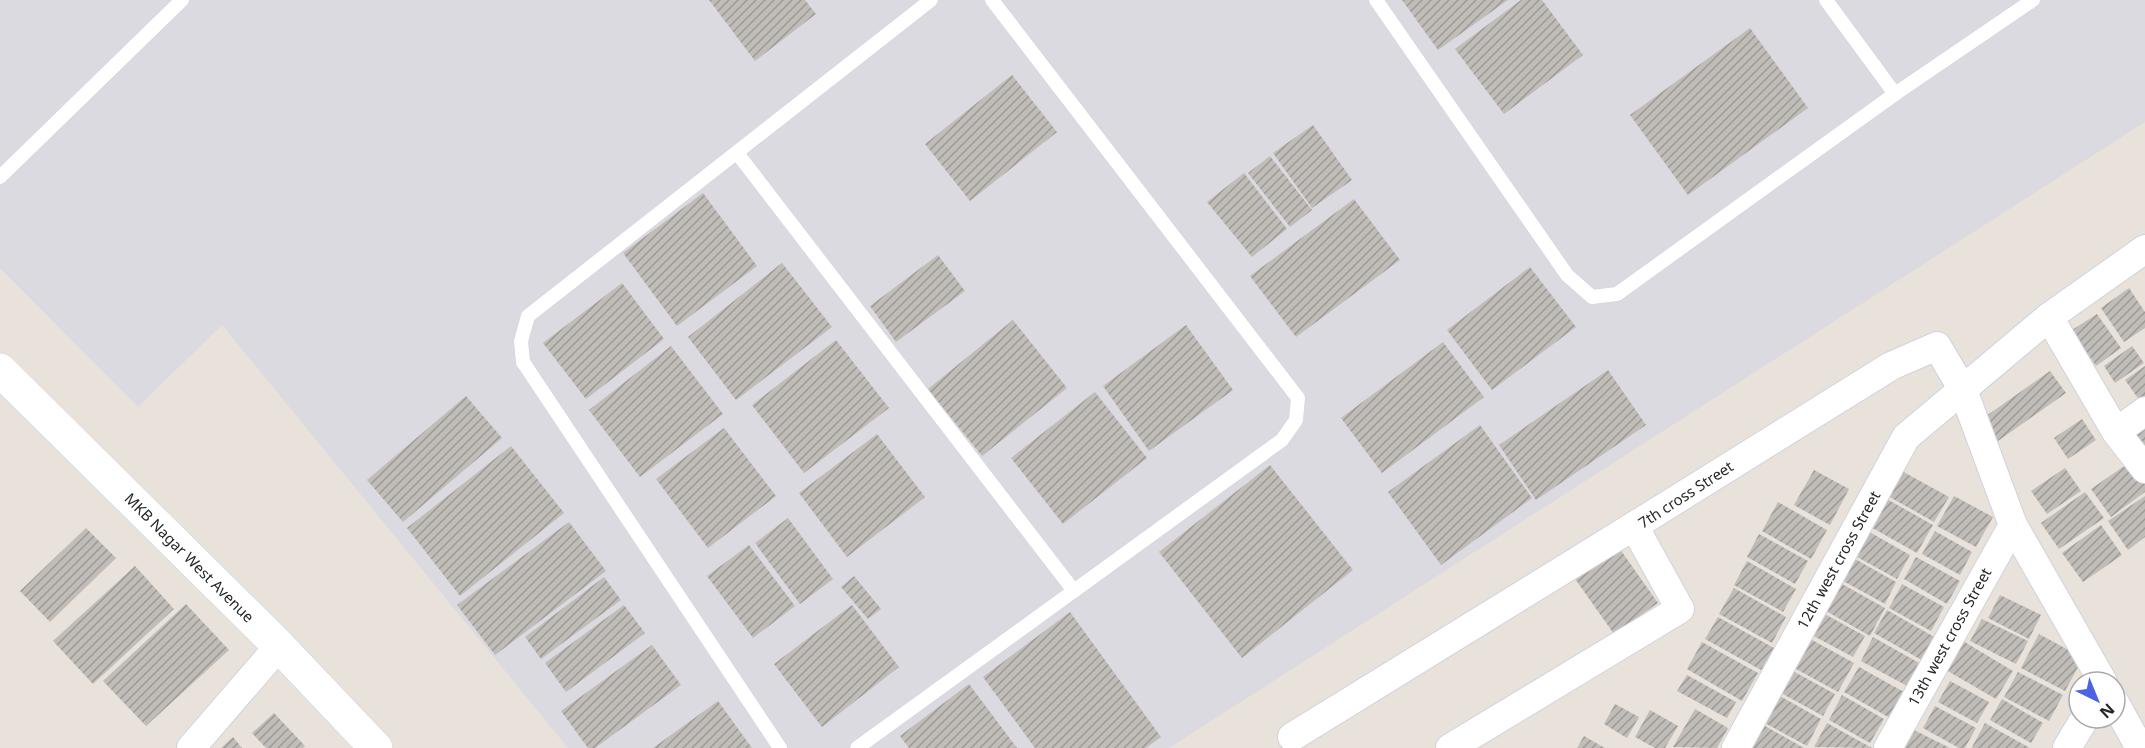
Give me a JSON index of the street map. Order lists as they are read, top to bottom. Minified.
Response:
{"streets":{"main road":["MKB Nagar West Avenue"],"street":["7th cross Street","12th west cross Street","13th west cross Street"]},"crossings":[["7th cross Street","12th west cross Street"]],"north":"bottom right"}
